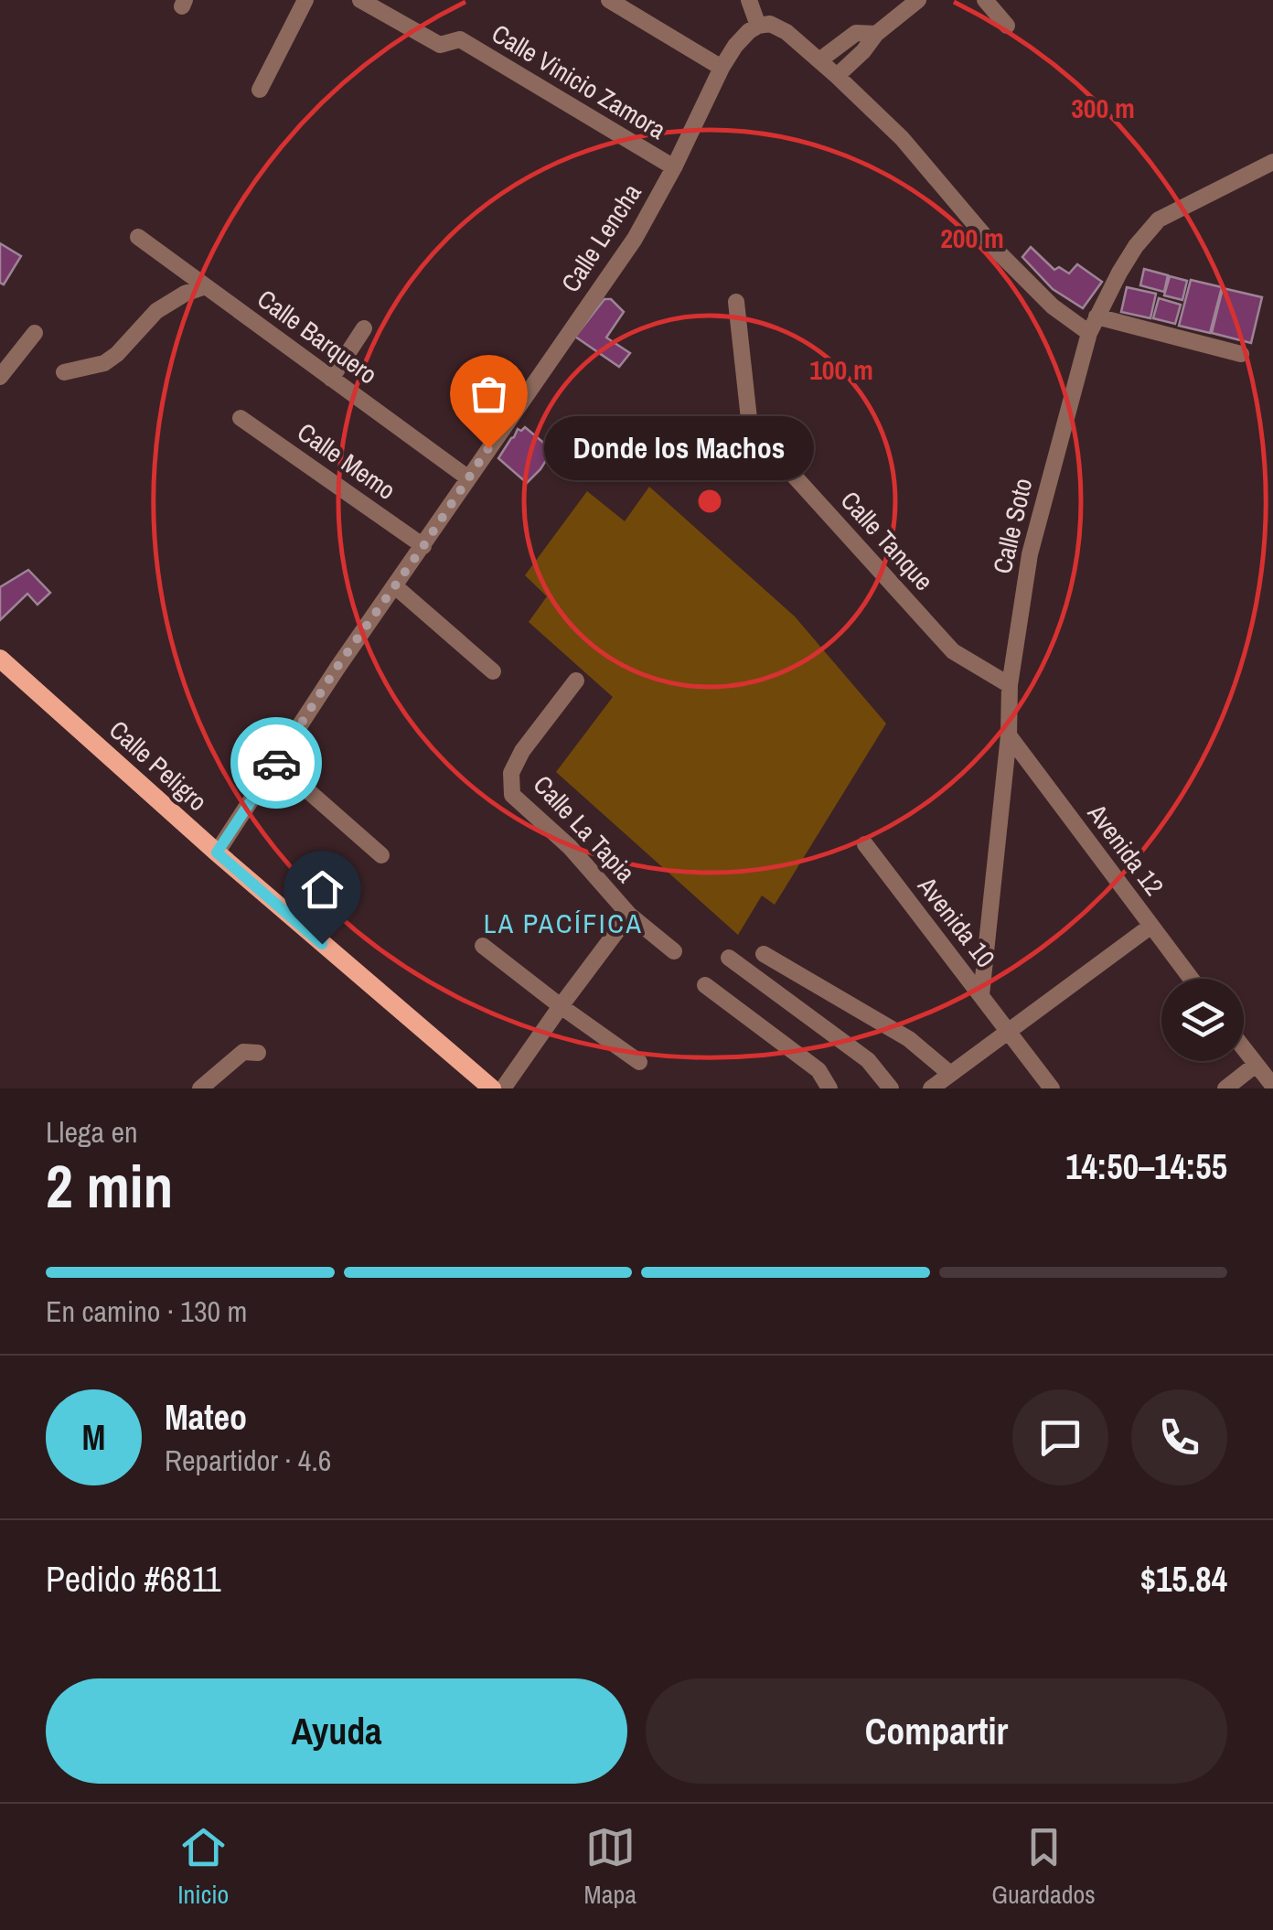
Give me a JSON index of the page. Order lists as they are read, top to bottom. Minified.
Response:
{"streets":{"main road":["Calle Peligro"],"street":["Calle Vinicio Zamora","Calle Lencha","Calle Barquero","Calle Memo","Calle Soto","Calle Tanque","Calle La Tapia","Avenida 12","Avenida 10"]},"crossings":[["Calle Vinicio Zamora","Calle Lencha"],["Calle Lencha","Calle Barquero"],["Calle Lencha","Calle Memo"],["Calle Lencha","Calle Peligro"],["Calle Soto","Calle Tanque"],["Calle Soto","Avenida 12"],["Calle Soto","Avenida 10"]],"districts":["LA PACÍFICA"],"places":["Donde los Machos"],"page":{"bubble":"Donde los Machos","heading":["2 min","Llega en","14:50–14:55"],"panel":["Mateo","Repartidor · 4.6","Pedido #6811","$15.84"],"bar":"En camino · 130 m","round":"M","buttons":["Ayuda","Compartir"],"tabs":["Inicio","Mapa","Guardados"]},"rings":["300 m","200 m","100 m"]}
